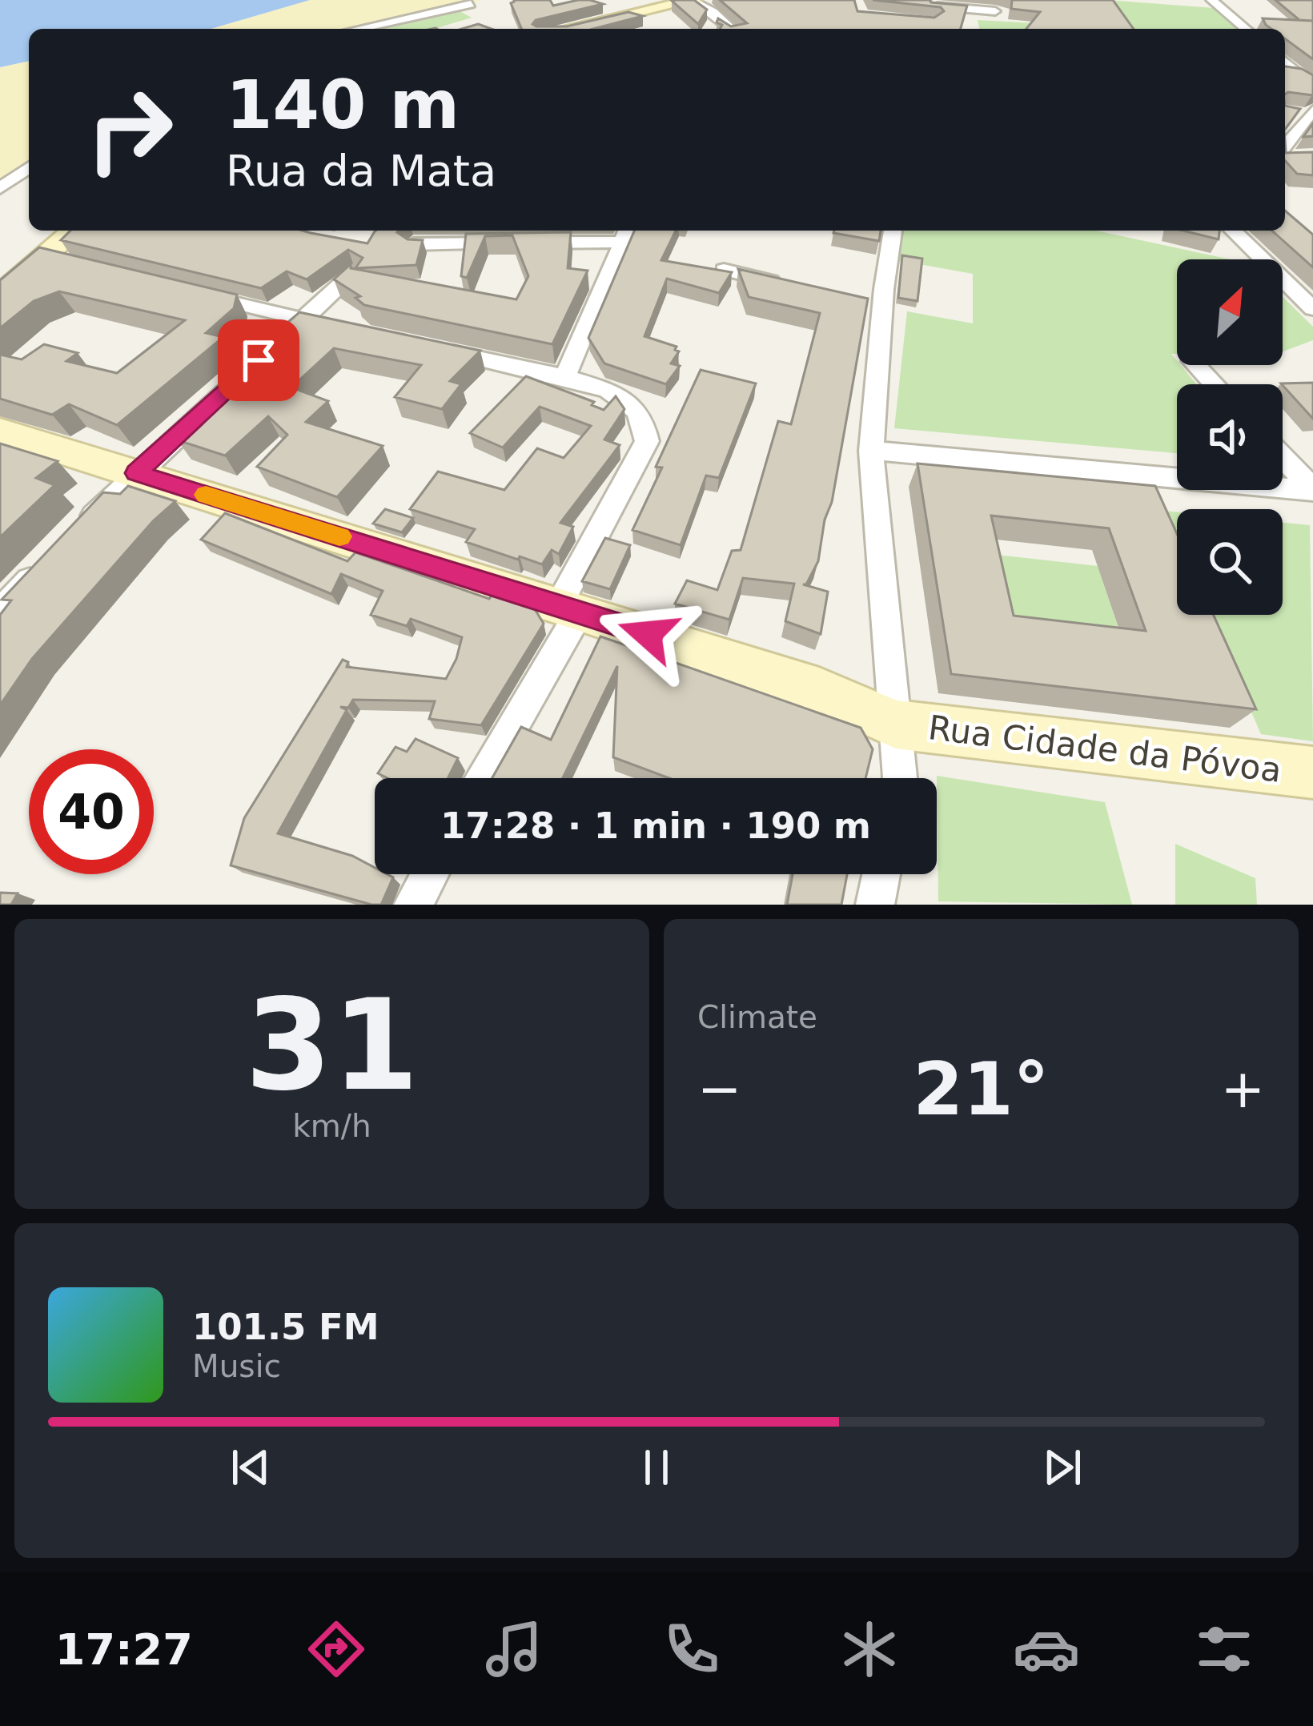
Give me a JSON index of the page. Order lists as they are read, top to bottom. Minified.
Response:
{"streets":{"street":["Rua Cidade da Póvoa"]},"north":"top right","page":{"turn":["140 m","Rua da Mata"],"limit":"40","trip":"17:28 · 1 min · 190 m","tile":[["31","km/h"],"Climate"],"heat":["−","21°","+"],"song":["101.5 FM","Music"],"tabs":"17:27"}}
